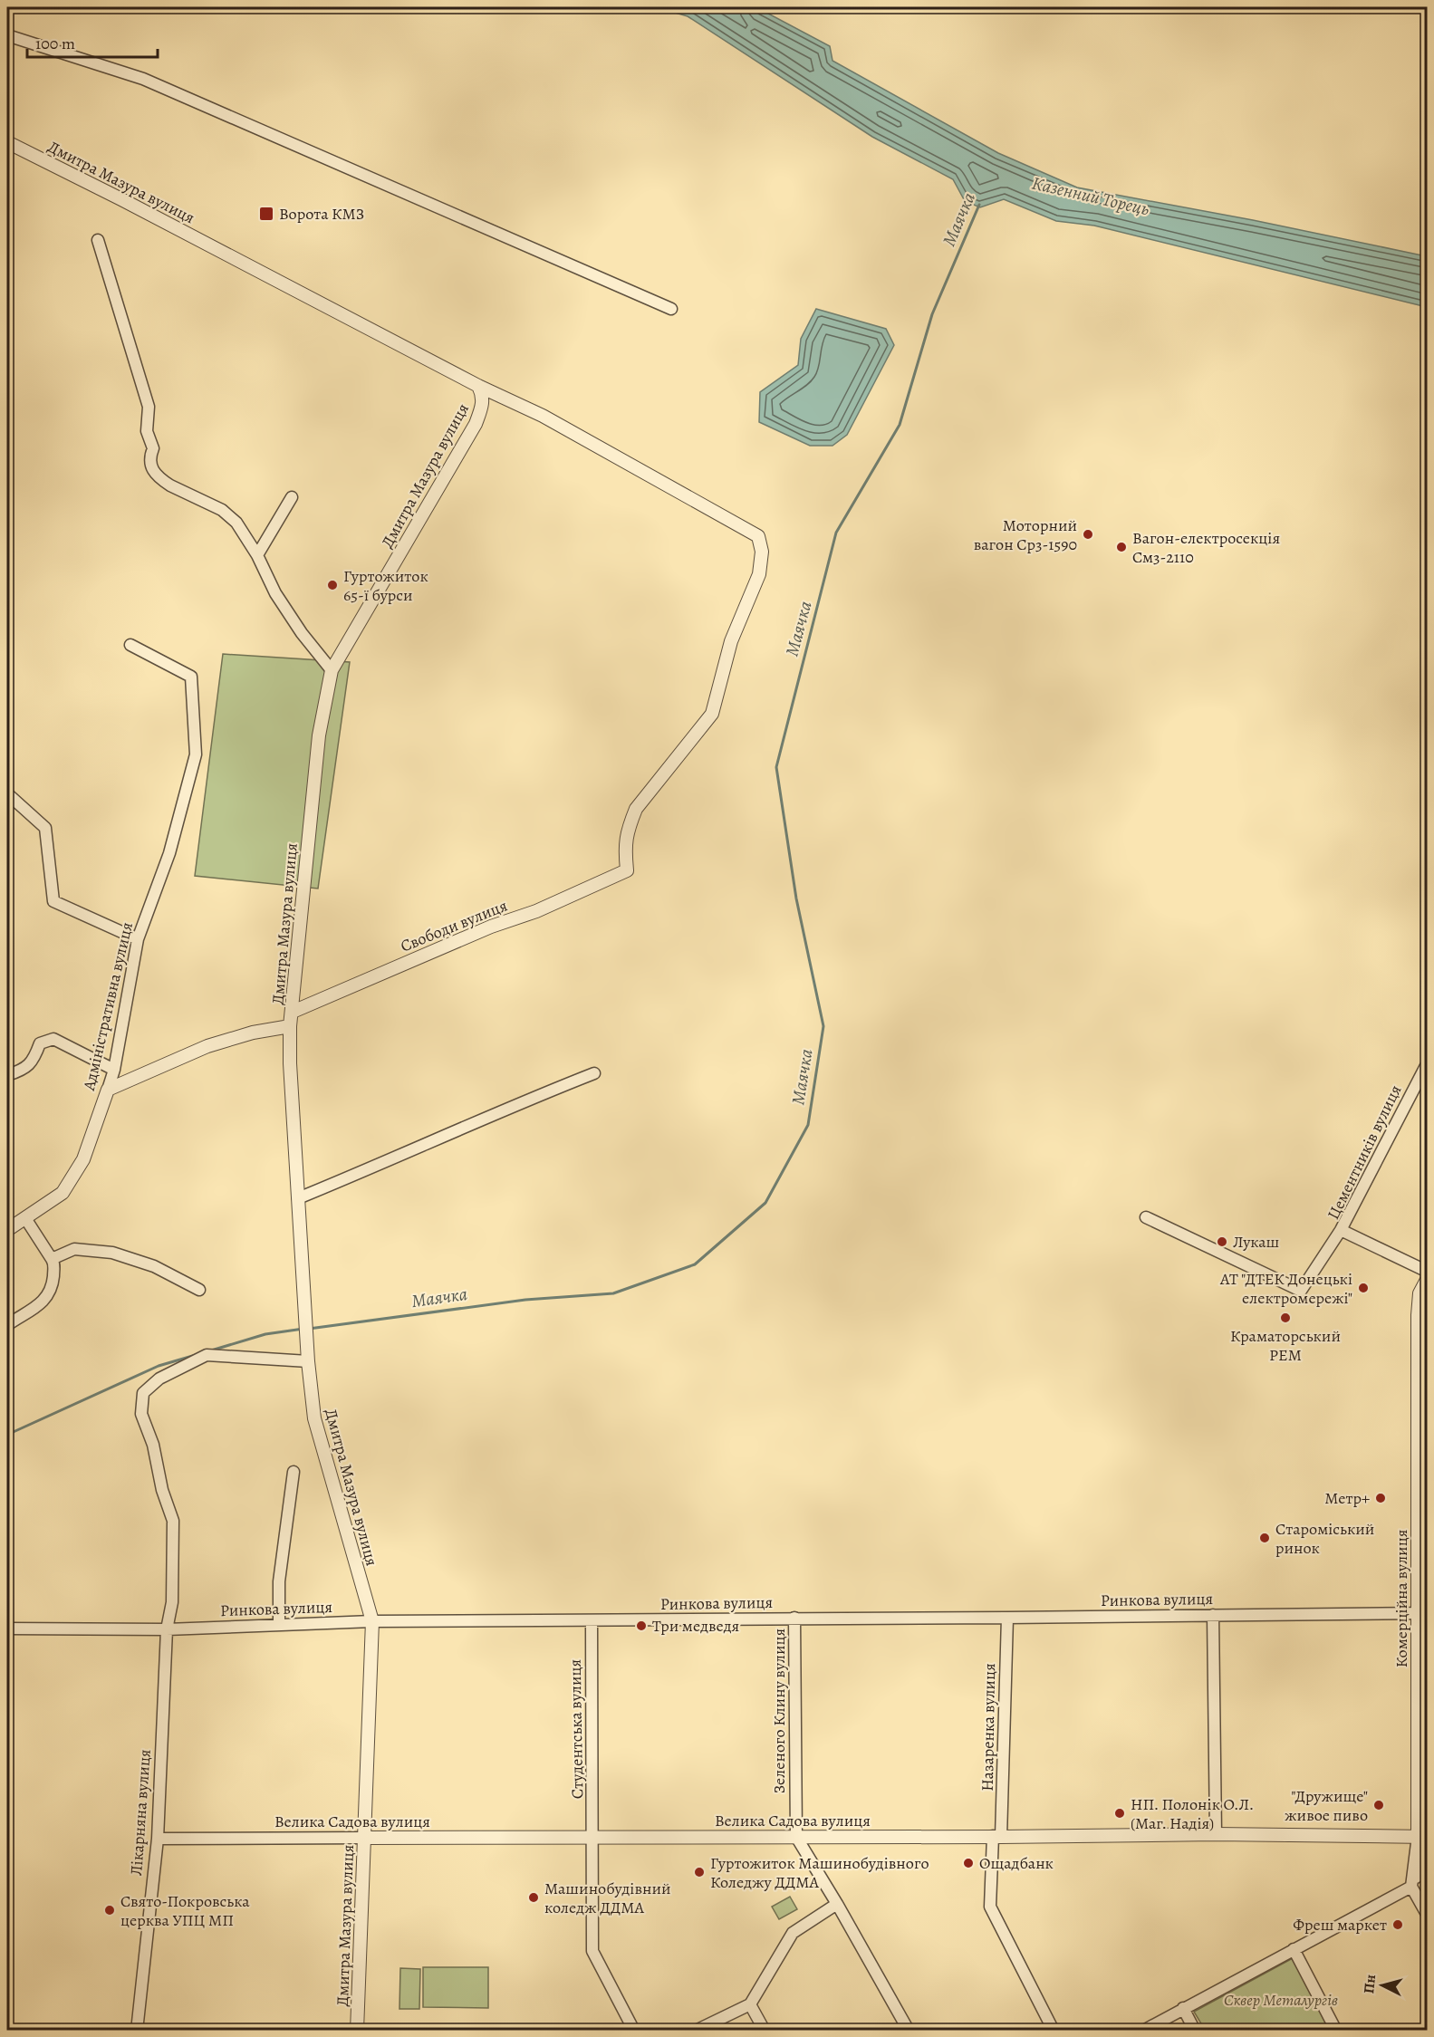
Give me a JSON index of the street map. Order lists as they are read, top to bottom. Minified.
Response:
{"streets":{"street":["Дмитра Мазура вулиця","Свободи вулиця","Адміністративна вулиця","Цементників вулиця","Комерційна вулиця","Ринкова вулиця","Зеленого Клину вулиця","Назаренка вулиця","Студентська вулиця","Лікарняна вулиця","Велика Садова вулиця"]},"crossings":[["Дмитра Мазура вулиця","Свободи вулиця"],["Дмитра Мазура вулиця","Ринкова вулиця"],["Дмитра Мазура вулиця","Лікарняна вулиця"],["Дмитра Мазура вулиця","Велика Садова вулиця"],["Комерційна вулиця","Ринкова вулиця"],["Комерційна вулиця","Велика Садова вулиця"],["Ринкова вулиця","Зеленого Клину вулиця"],["Ринкова вулиця","Назаренка вулиця"],["Ринкова вулиця","Студентська вулиця"],["Ринкова вулиця","Лікарняна вулиця"],["Зеленого Клину вулиця","Велика Садова вулиця"],["Назаренка вулиця","Велика Садова вулиця"],["Студентська вулиця","Велика Садова вулиця"],["Лікарняна вулиця","Велика Садова вулиця"]],"water":["Казенний Торець","Маячка"],"parks":["Сквер Металургів"],"places":{"transit":["Ворота КМЗ"],"other":["Моторний вагон Ср3-1590","Вагон-електросекція См3-2110","Гуртожиток 65-ї бурси","Лукаш","АТ \"ДТЕК Донецькі електромережі\"","Краматорський РЕМ","Метр+","Староміський ринок","Три медведя","\"Дружище\" живое пиво","НП. Полонік О.Л. (Маг. Надія)","Ощадбанк","Гуртожиток Машинобудівного Коледжу ДДМА","Машинобудівний коледж ДДМА","Свято-Покровська церква УПЦ МП","Фреш маркет"]},"scale_bar":"100 m","north":"left"}
